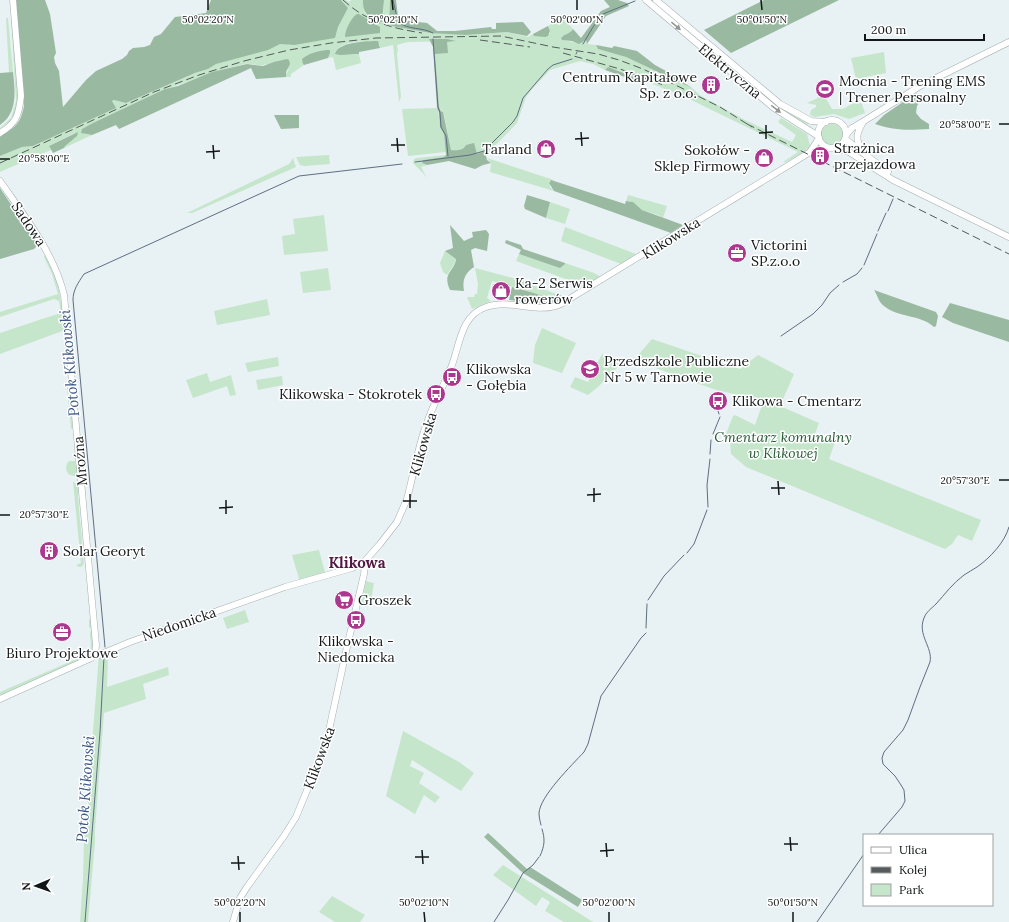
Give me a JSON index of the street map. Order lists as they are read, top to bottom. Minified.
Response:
{"streets":{"street":["Elektryczna","Sadowa","Klikowska","Mroźna","Niedomicka"]},"crossings":[["Elektryczna","Klikowska"],["Sadowa","Mroźna"],["Klikowska","Niedomicka"],["Mroźna","Niedomicka"]],"districts":["Klikowa"],"water":["Potok Klikowski"],"parks":["Cmentarz komunalny w Klikowej"],"places":{"building":["Centrum Kapitałowe Sp. z o.o.","Strażnica przejazdowa","Solar Georyt"],"sports":["Mocnia - Trening EMS | Trener Personalny"],"shop":["Tarland","Sokołów - Sklep Firmowy","Ka-2 Serwis rowerów"],"office":["Victorini SP.z.o.o","Biuro Projektowe"],"school or university":["Przedszkole Publiczne Nr 5 w Tarnowie"],"bus stop":["Klikowska - Gołębia","Klikowska - Stokrotek","Klikowa - Cmentarz","Klikowska - Niedomicka"],"supermarket":["Groszek"]},"legend":["Ulica","Kolej","Park"],"scale_bar":"200 m","north":"left","coordinates":["50°02'20\"N","50°02'10\"N","50°02'00\"N","50°01'50\"N","20°58'00\"E","20°57'30\"E"]}
